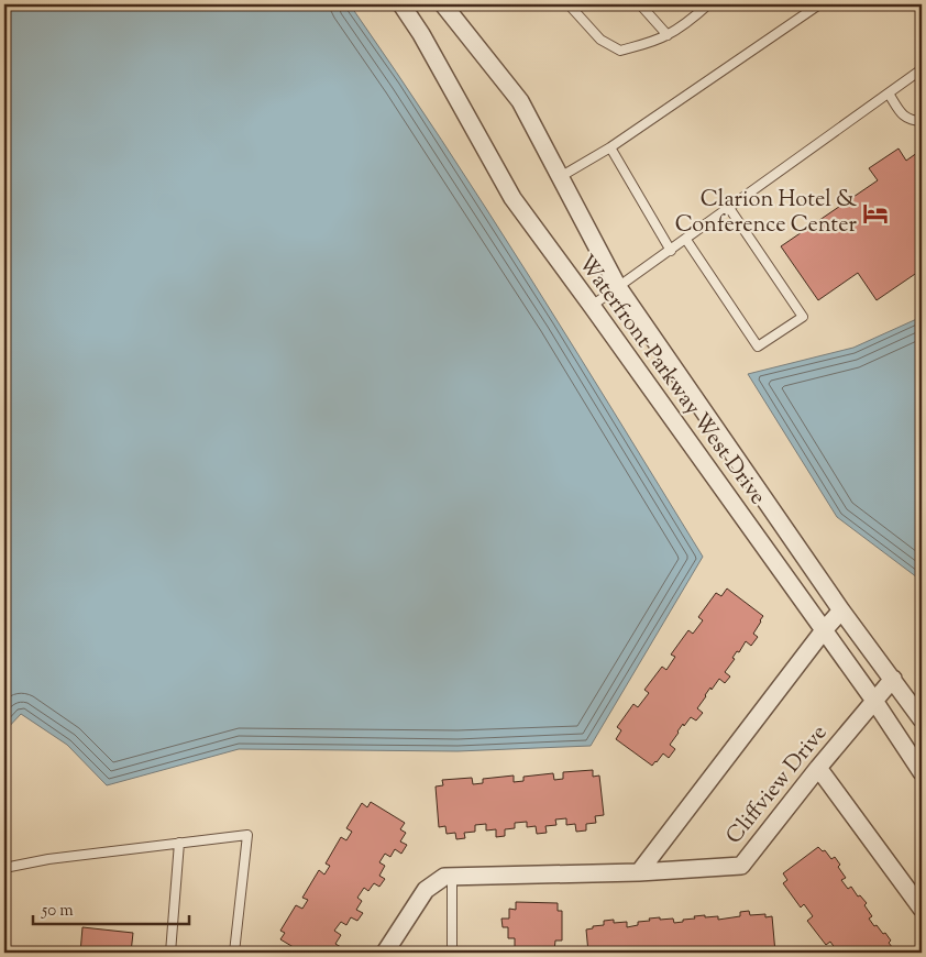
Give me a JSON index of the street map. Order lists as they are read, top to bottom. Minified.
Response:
{"streets":{"street":["Waterfront Parkway West Drive","Cliffview Drive"]},"crossings":[["Waterfront Parkway West Drive","Cliffview Drive"]],"places":{"hotel":["Clarion Hotel & Conference Center"]},"scale_bar":"50 m"}
